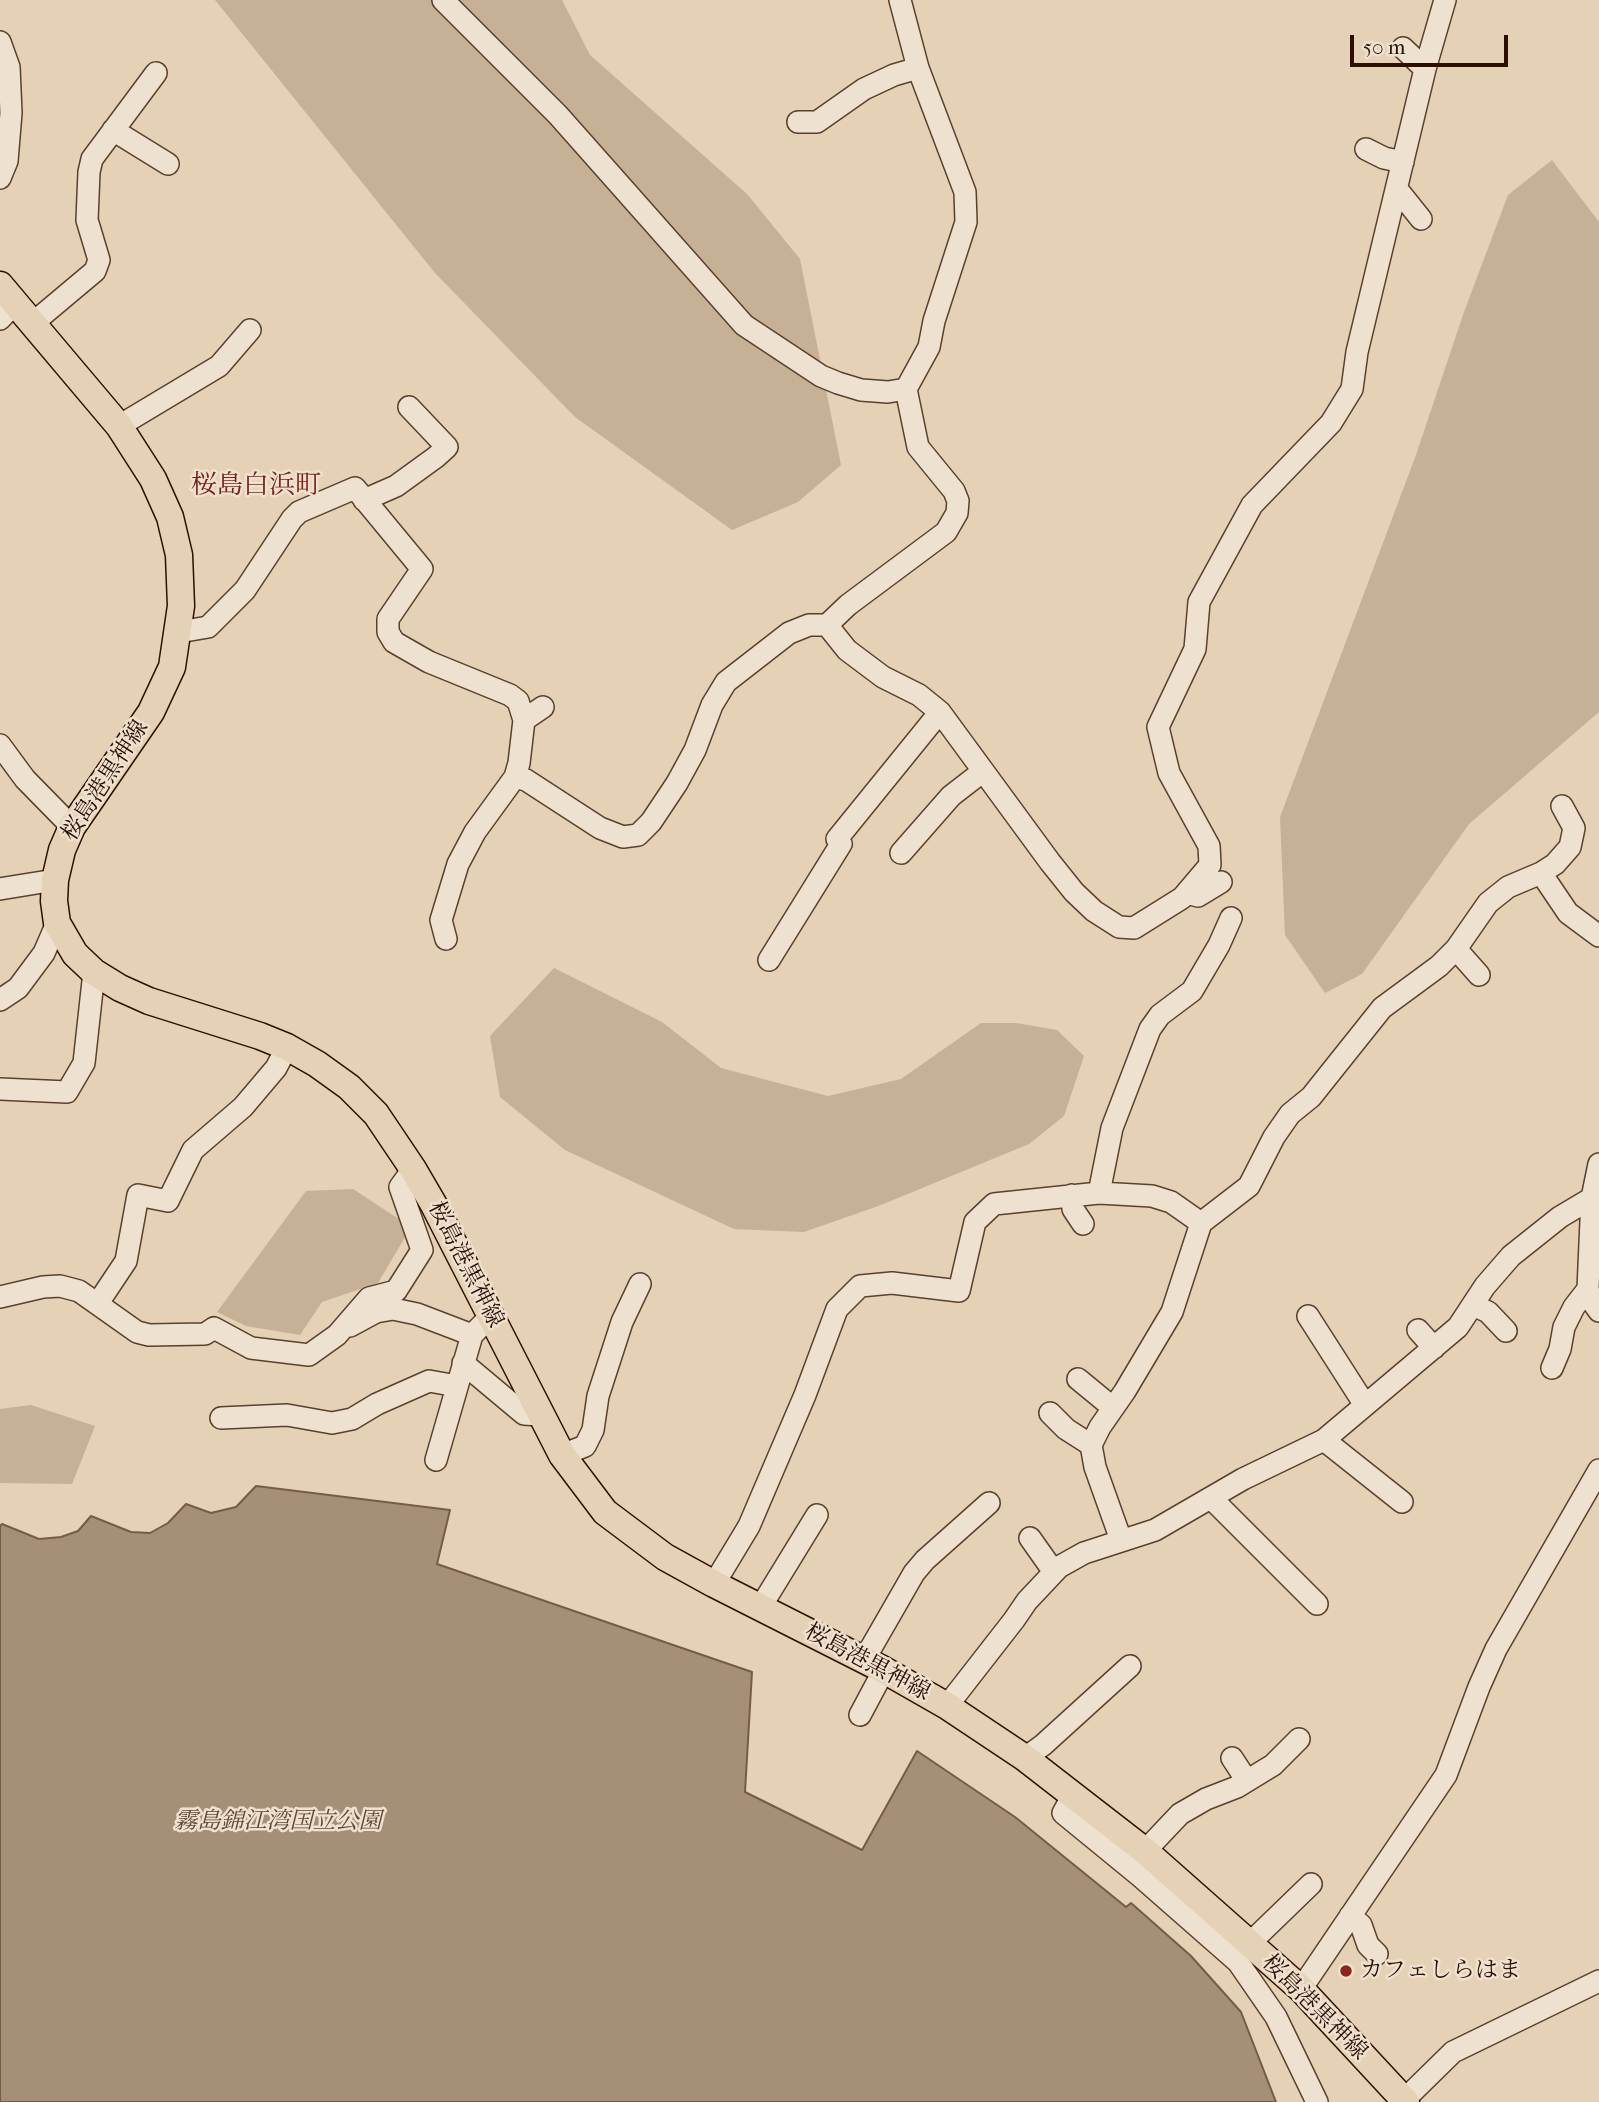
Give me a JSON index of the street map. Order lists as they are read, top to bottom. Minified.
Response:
{"streets":{"main road":["桜島港黒神線"]},"districts":["桜島白浜町"],"parks":["霧島錦江湾国立公園"],"places":["カフェしらはま"],"scale_bar":"50 m"}
